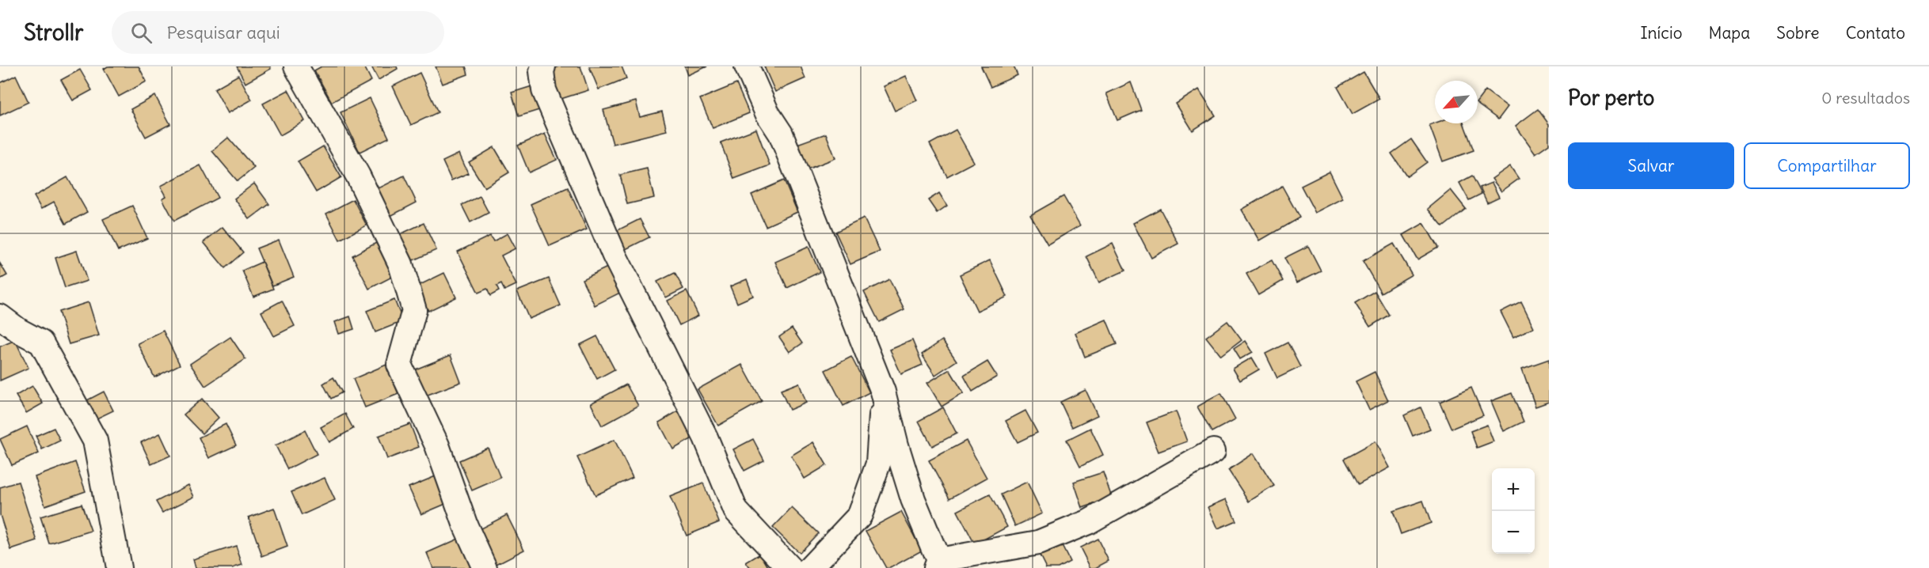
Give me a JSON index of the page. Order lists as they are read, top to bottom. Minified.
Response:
{"north":"bottom left","page":{"header":"Strollr","search":"Pesquisar aqui","nav":["Início","Mapa","Sobre","Contato"],"heading":["Por perto","0 resultados"],"buttons":["Salvar","Compartilhar"],"map_buttons":["+","−"]}}
